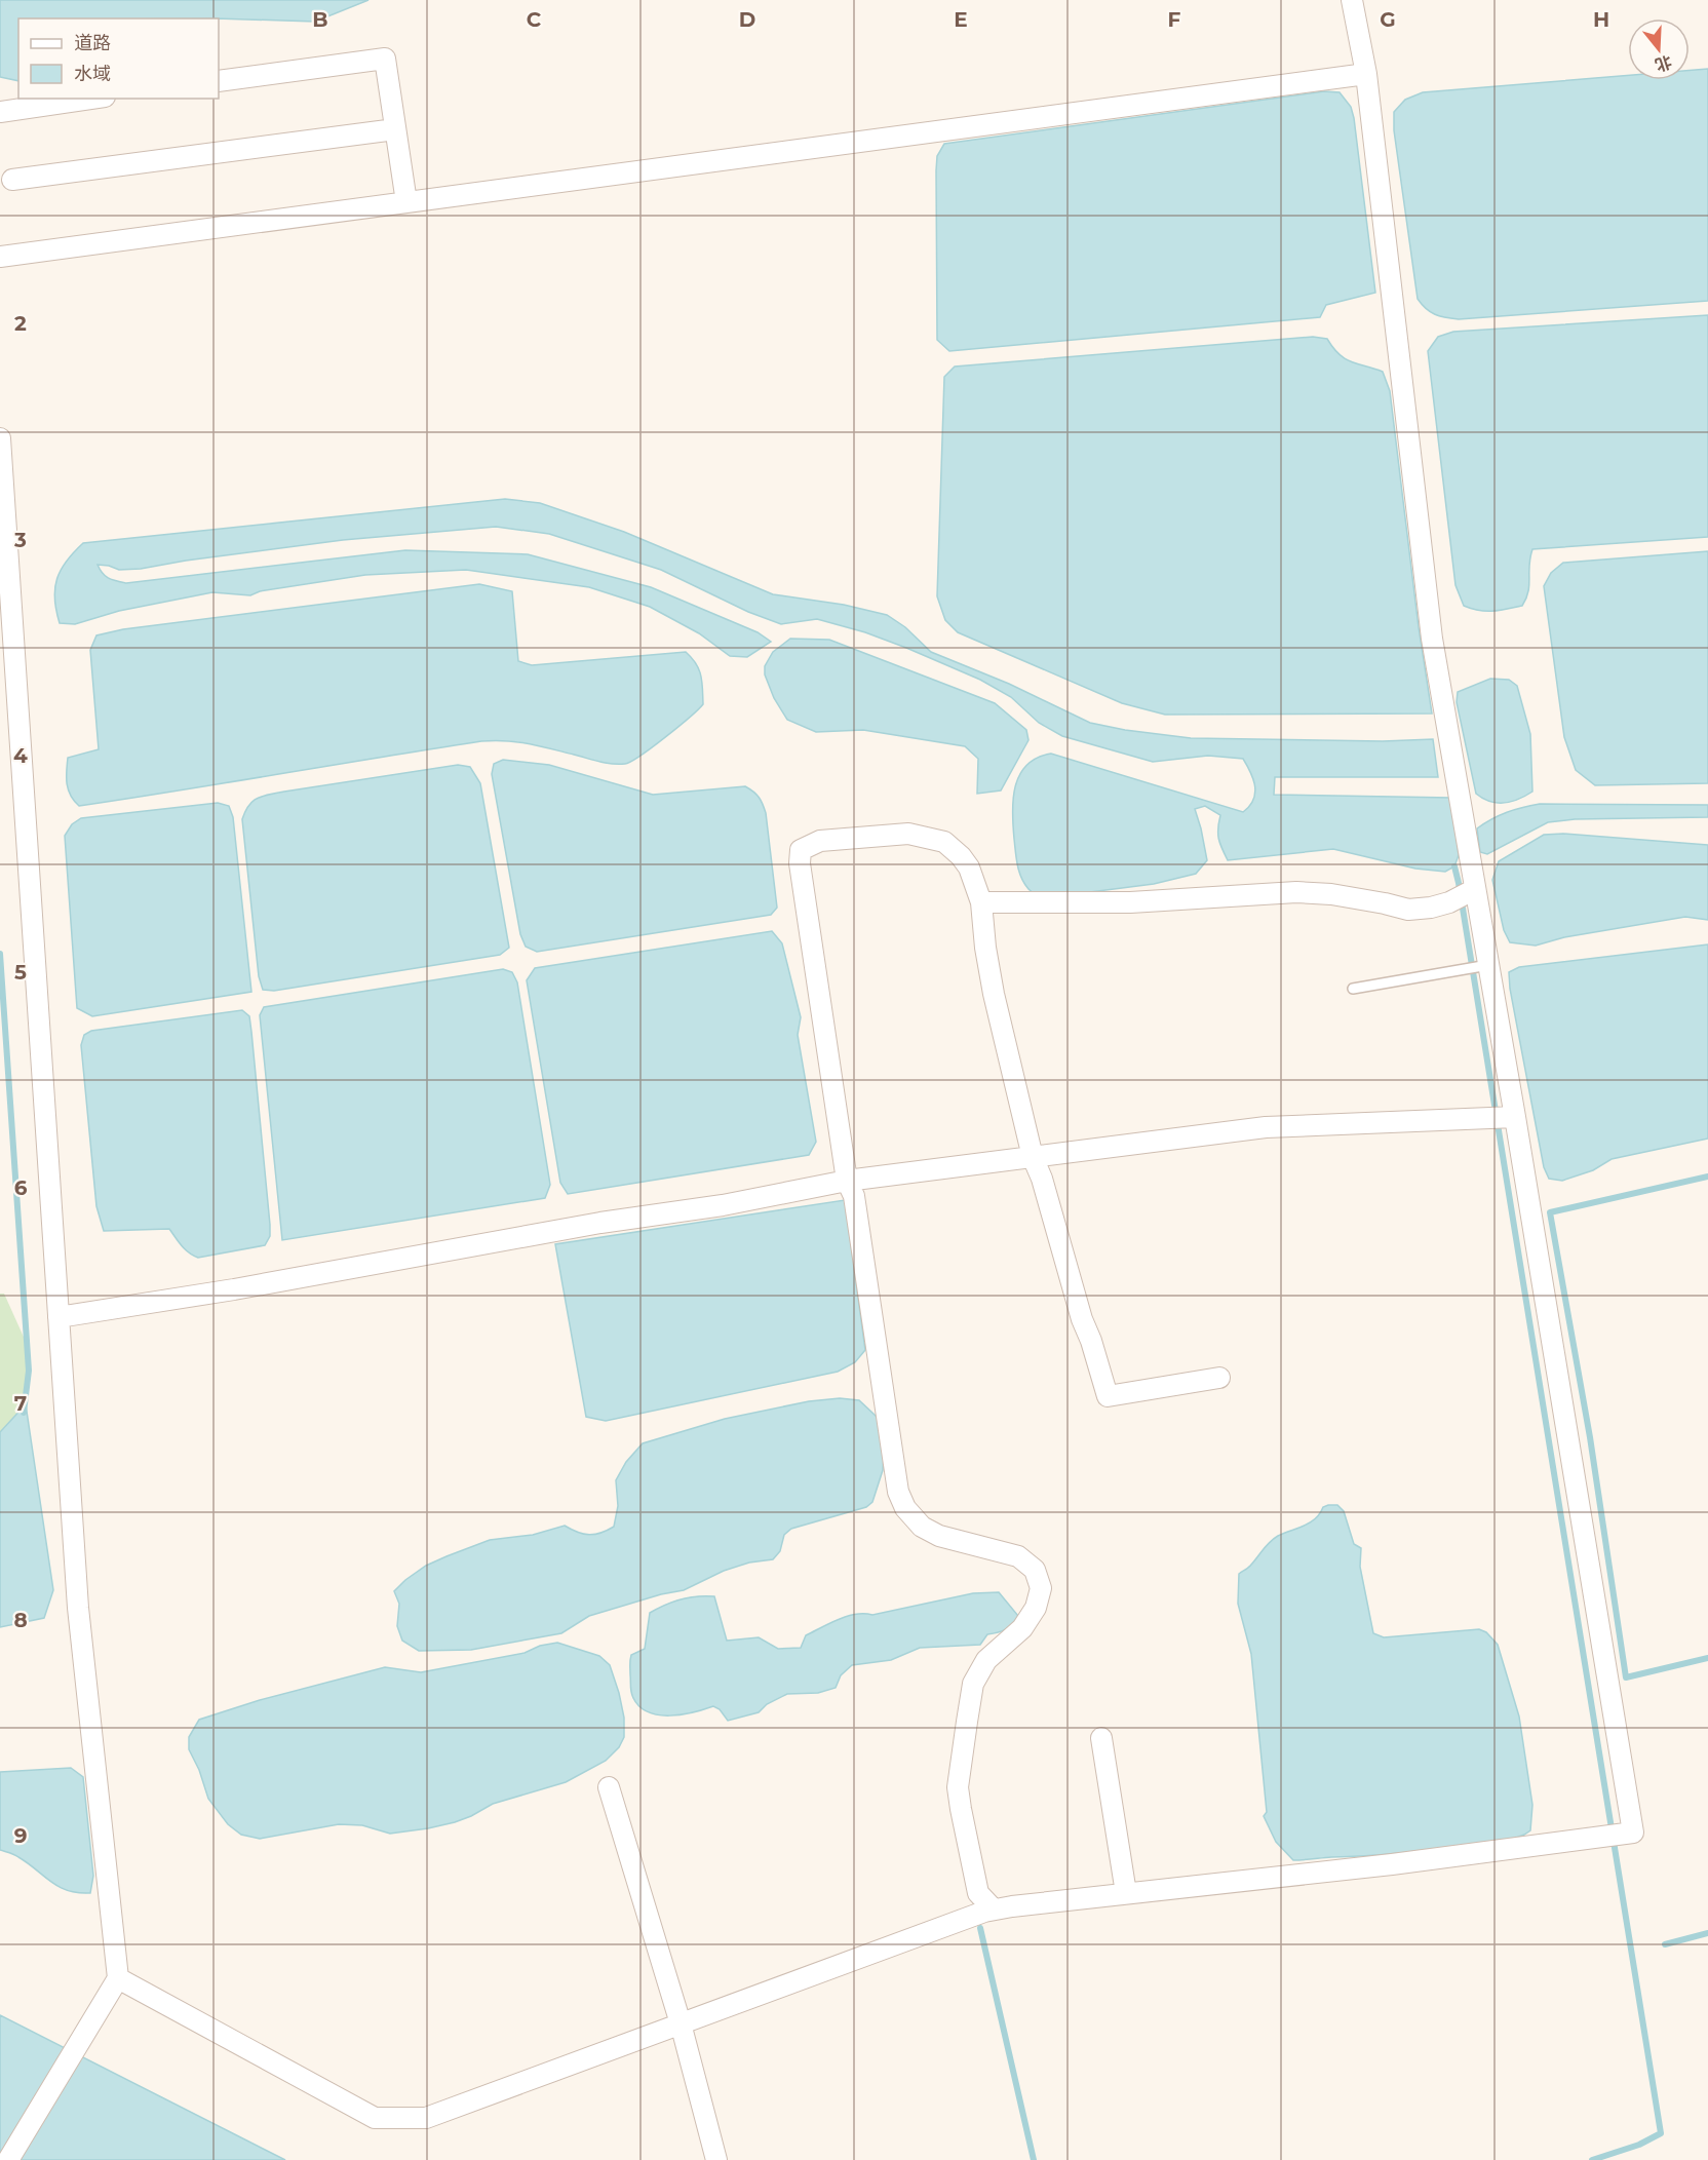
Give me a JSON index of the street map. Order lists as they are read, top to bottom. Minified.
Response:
{"legend":["道路","水域"],"north":"bottom","grid":{"columns":["B","C","D","E","F","G","H"],"rows":["2","3","4","5","6","7","8","9"]}}
